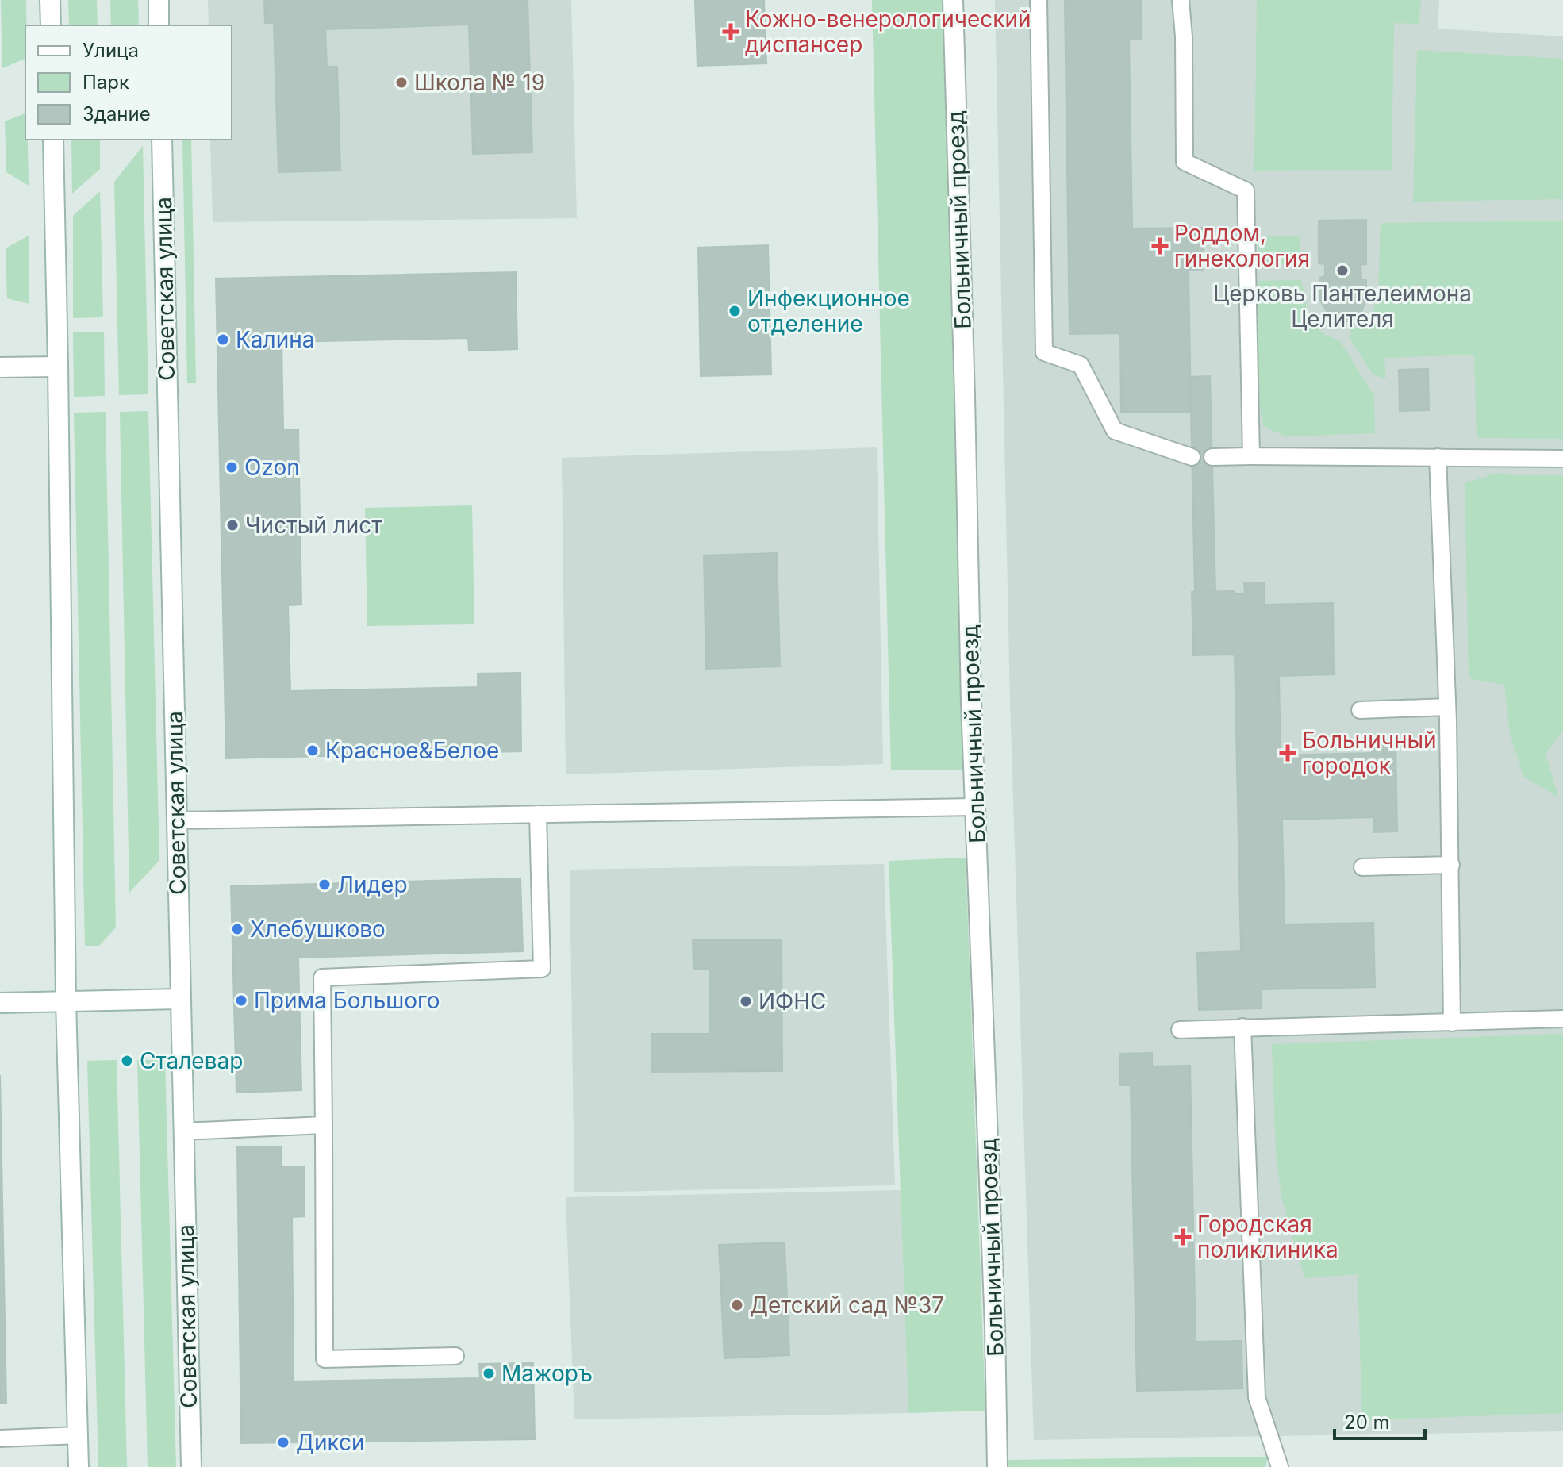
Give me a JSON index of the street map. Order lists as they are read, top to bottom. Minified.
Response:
{"streets":{"main road":["Больничный проезд","Советская улица"]},"places":{"health":["Кожно-венерологический диспансер","Роддом, гинекология","Больничный городок","Городская поликлиника"],"other":["Школа № 19","Церковь Пантелеимона Целителя","Инфекционное отделение","Калина","Ozon","Чистый лист","Красное&Белое","Лидер","Хлебушково","Прима Большого","ИФНС","Сталевар","Детский сад №37","Мажоръ","Дикси"]},"legend":["Улица","Парк","Здание"],"scale_bar":"20 m"}
